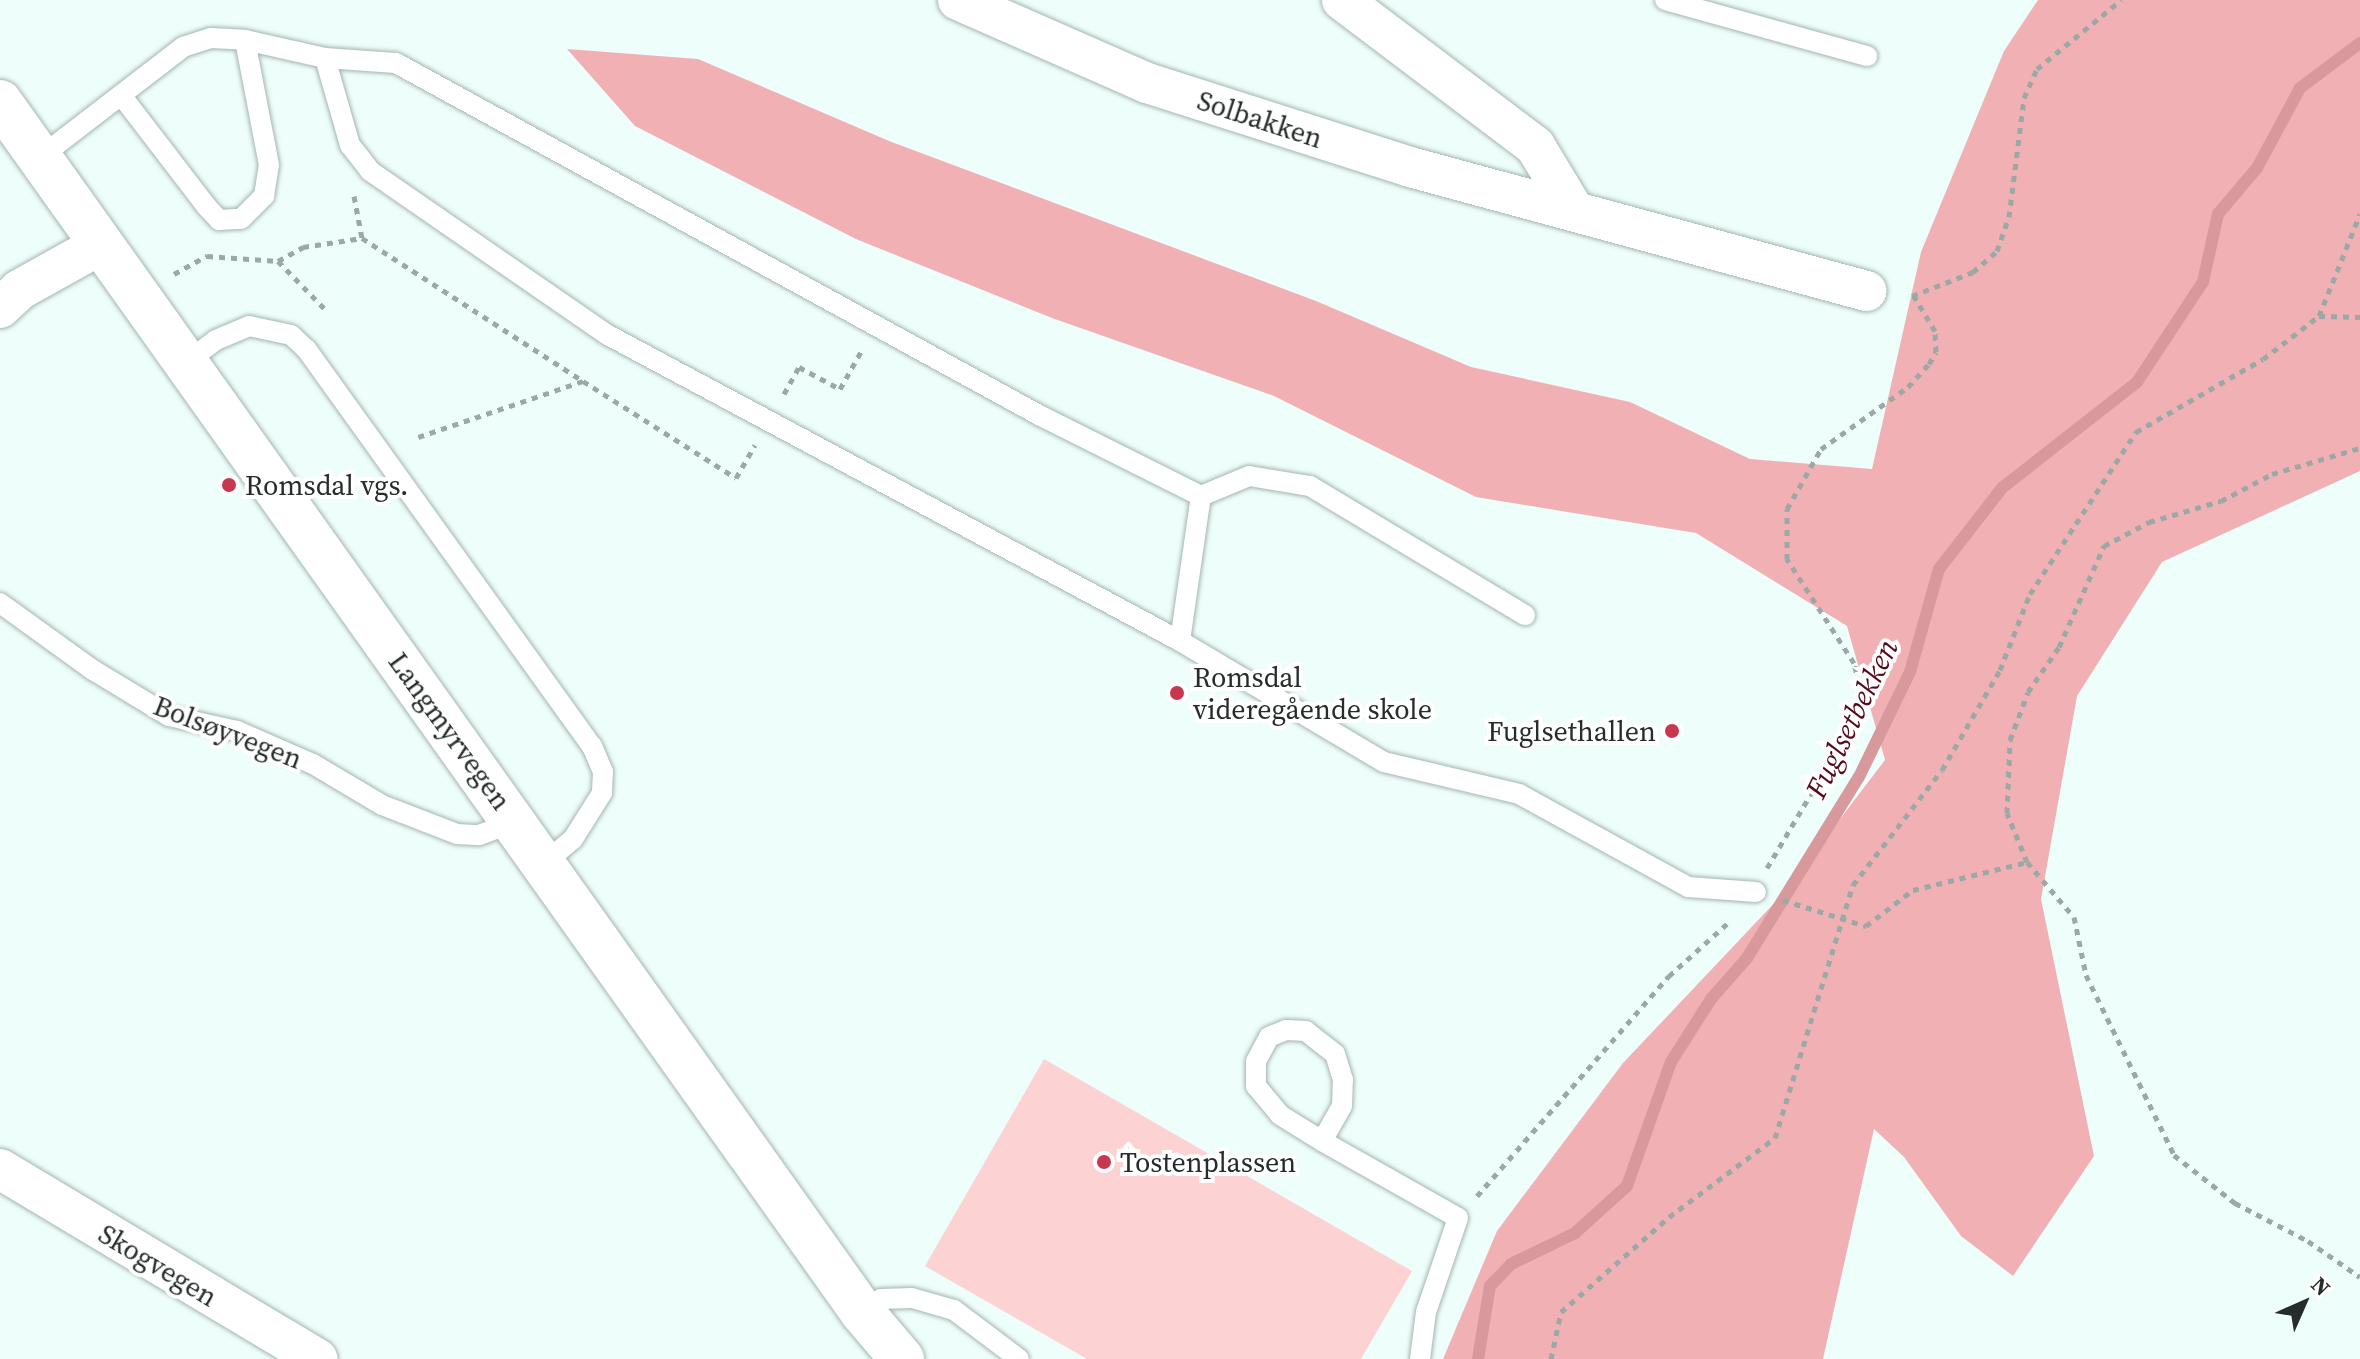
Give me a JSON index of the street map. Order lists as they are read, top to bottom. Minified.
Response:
{"streets":{"main road":["Langmyrvegen"],"street":["Solbakken","Skogvegen"],"lane":["Bolsøyvegen"]},"crossings":[["Langmyrvegen","Bolsøyvegen"]],"water":["Fuglsetbekken"],"places":["Romsdal vgs.","Romsdal videregående skole","Fuglsethallen","Tostenplassen"],"north":"top right"}
